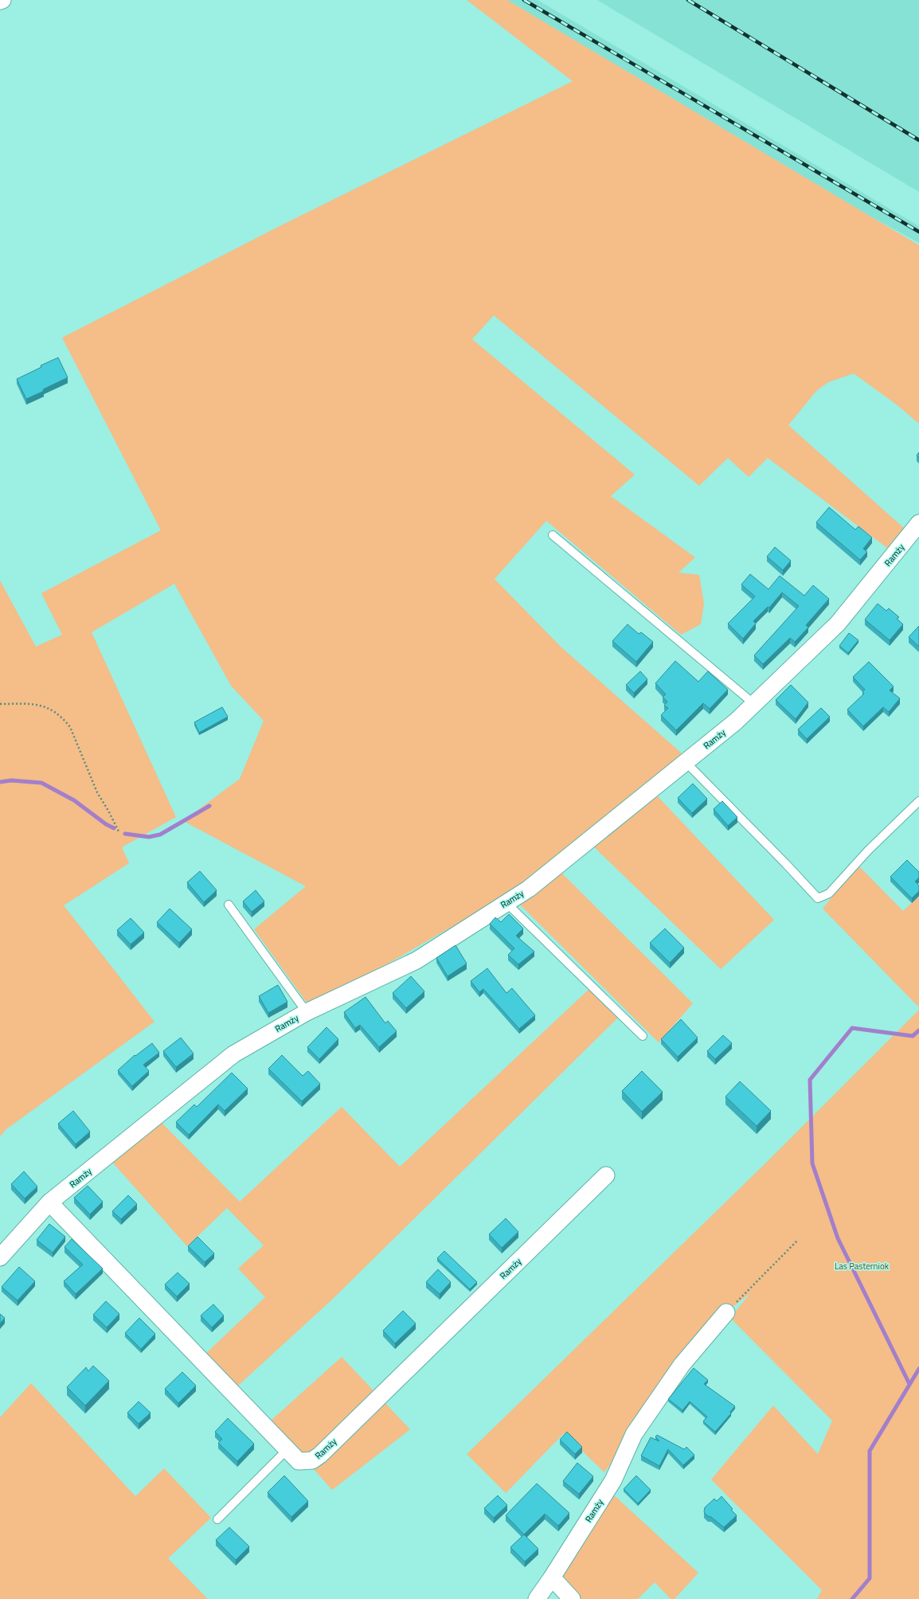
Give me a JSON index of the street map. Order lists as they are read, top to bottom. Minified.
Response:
{"streets":{"street":["Ramży"]},"parks":["Las Pasterniok"]}
